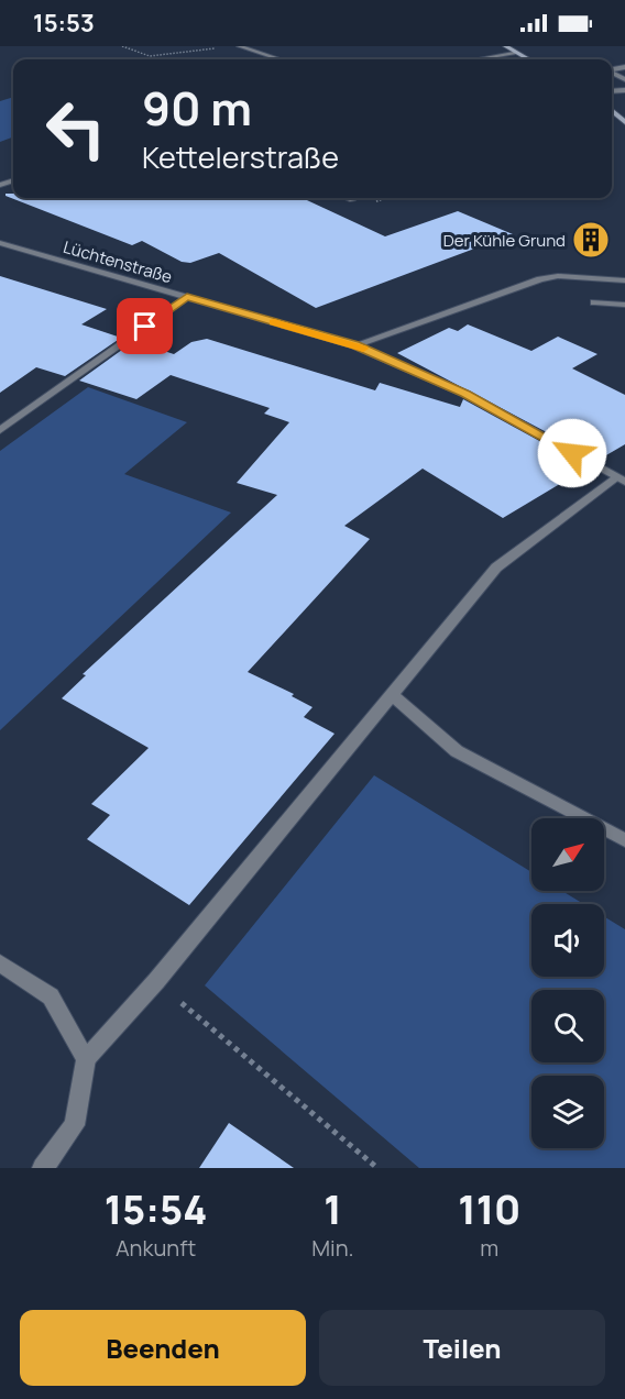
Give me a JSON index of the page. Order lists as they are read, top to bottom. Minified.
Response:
{"streets":{"street":["Lüchtenstraße"]},"places":{"building":["Der Kühle Grund"]},"north":"top right","page":{"status":"15:53","turn":["90 m","Kettelerstraße"],"eta":["15:54","Ankunft","1","Min.","110","m"],"buttons":["Beenden","Teilen"]}}
